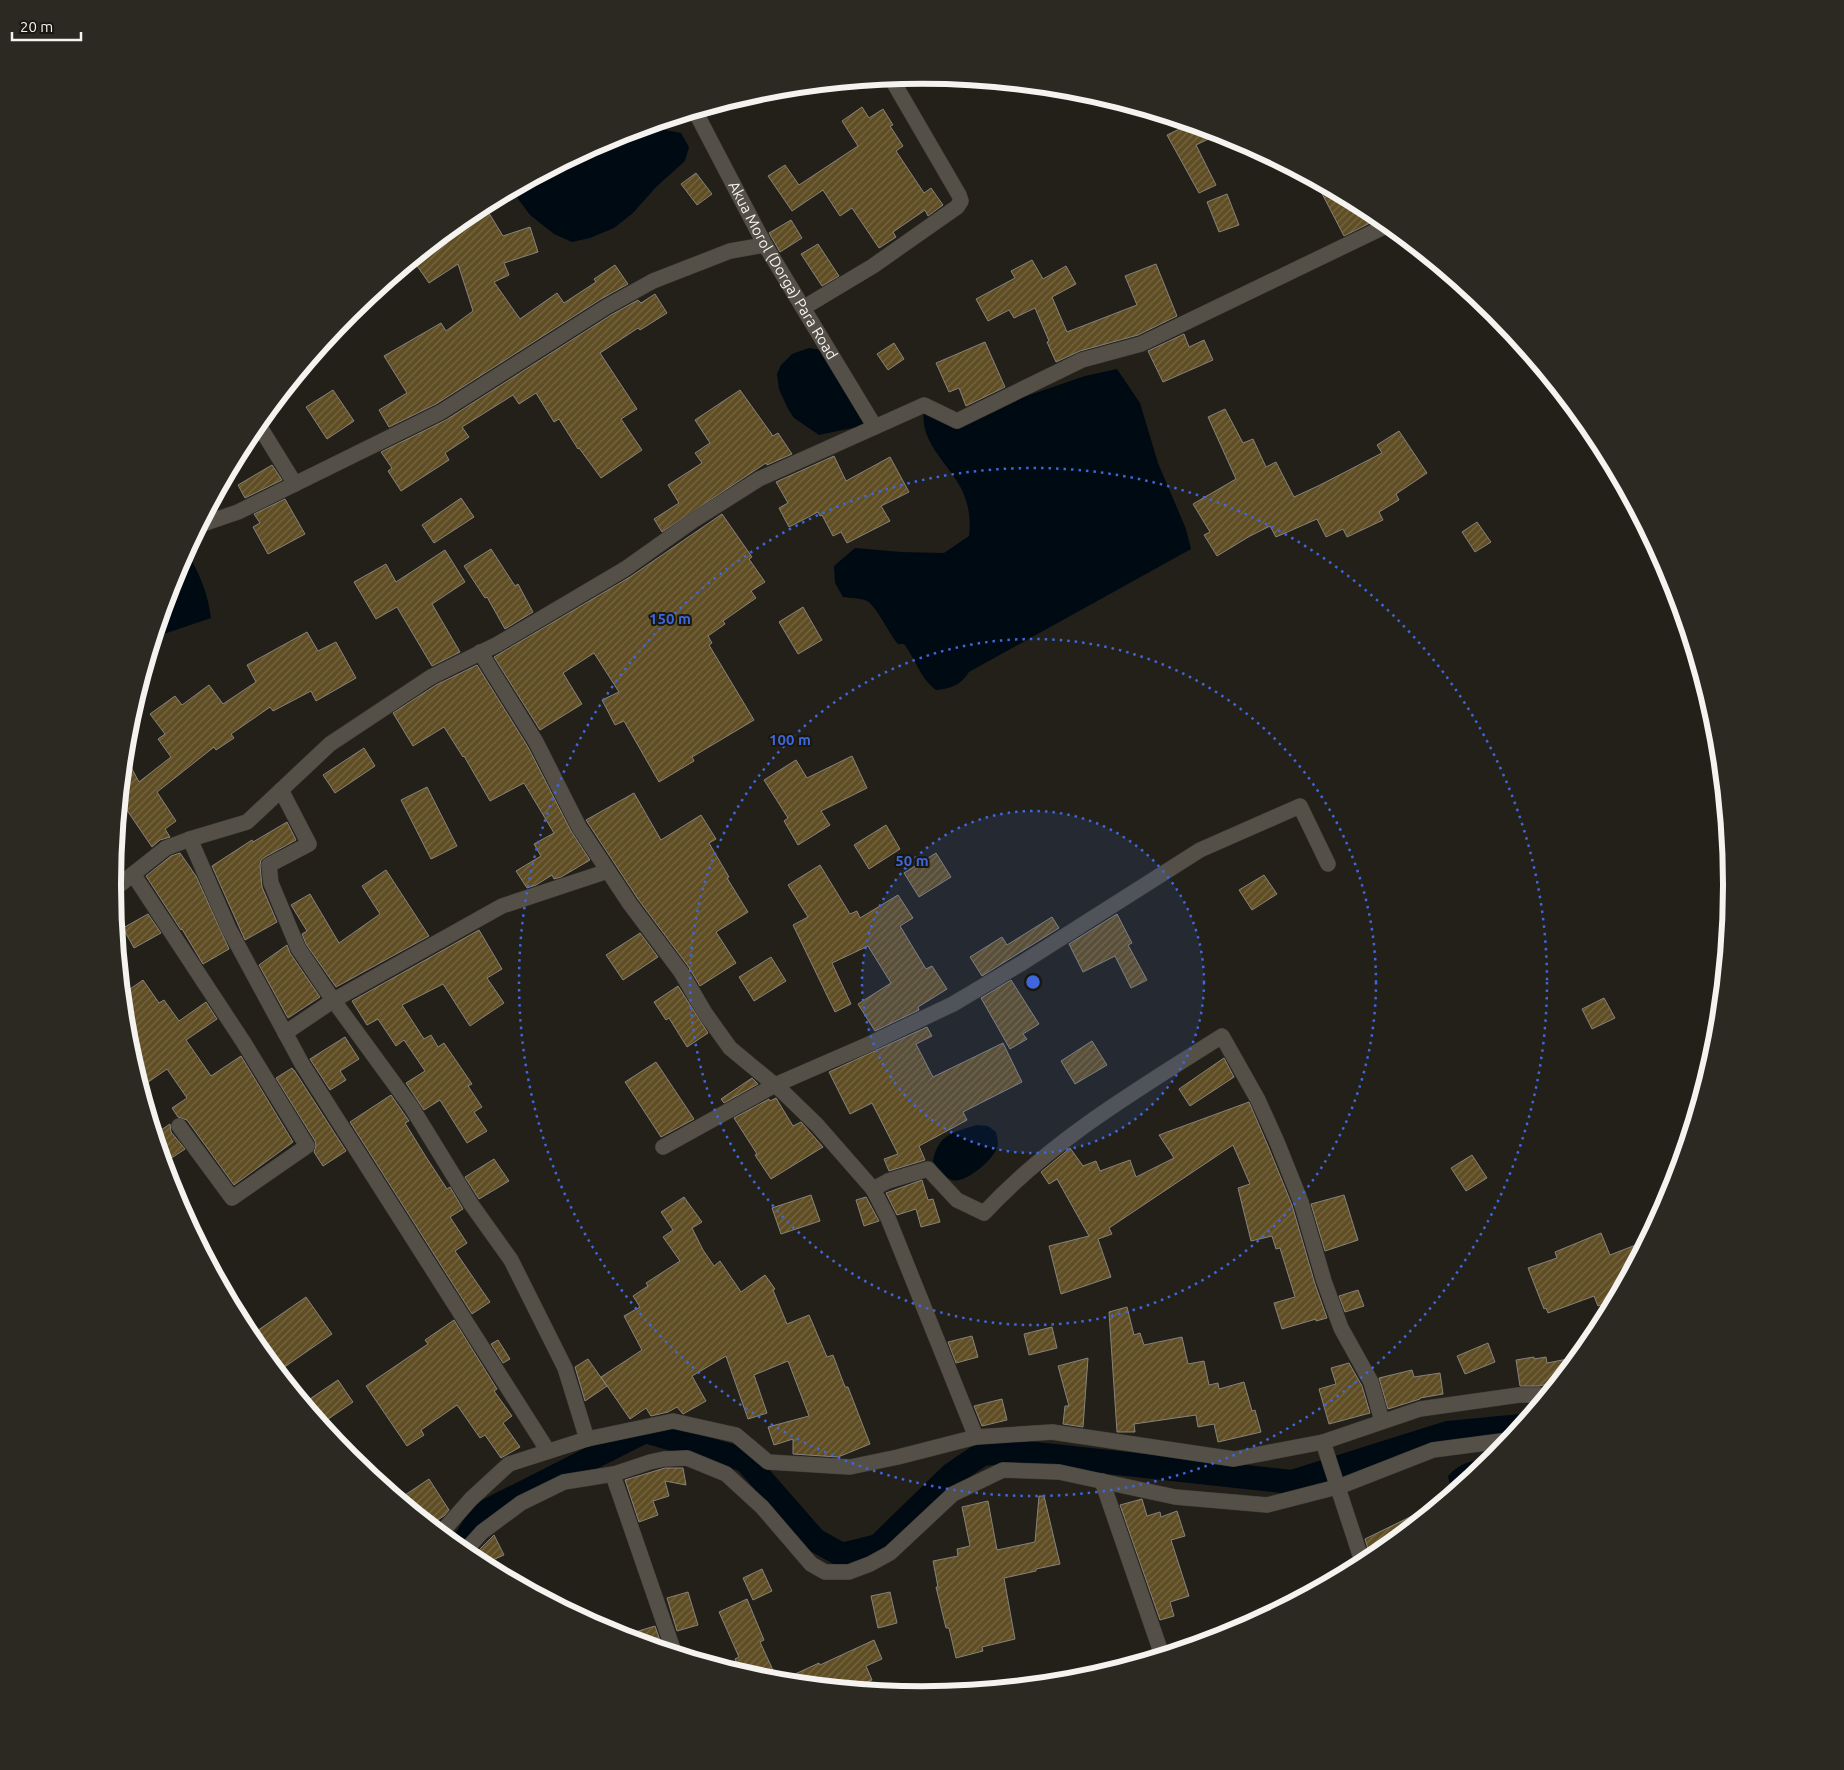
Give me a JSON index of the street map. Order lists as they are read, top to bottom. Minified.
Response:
{"streets":{"street":["Akua Morol (Dorga) Para Road"]},"scale_bar":"20 m","rings":["150 m","100 m","50 m"]}
